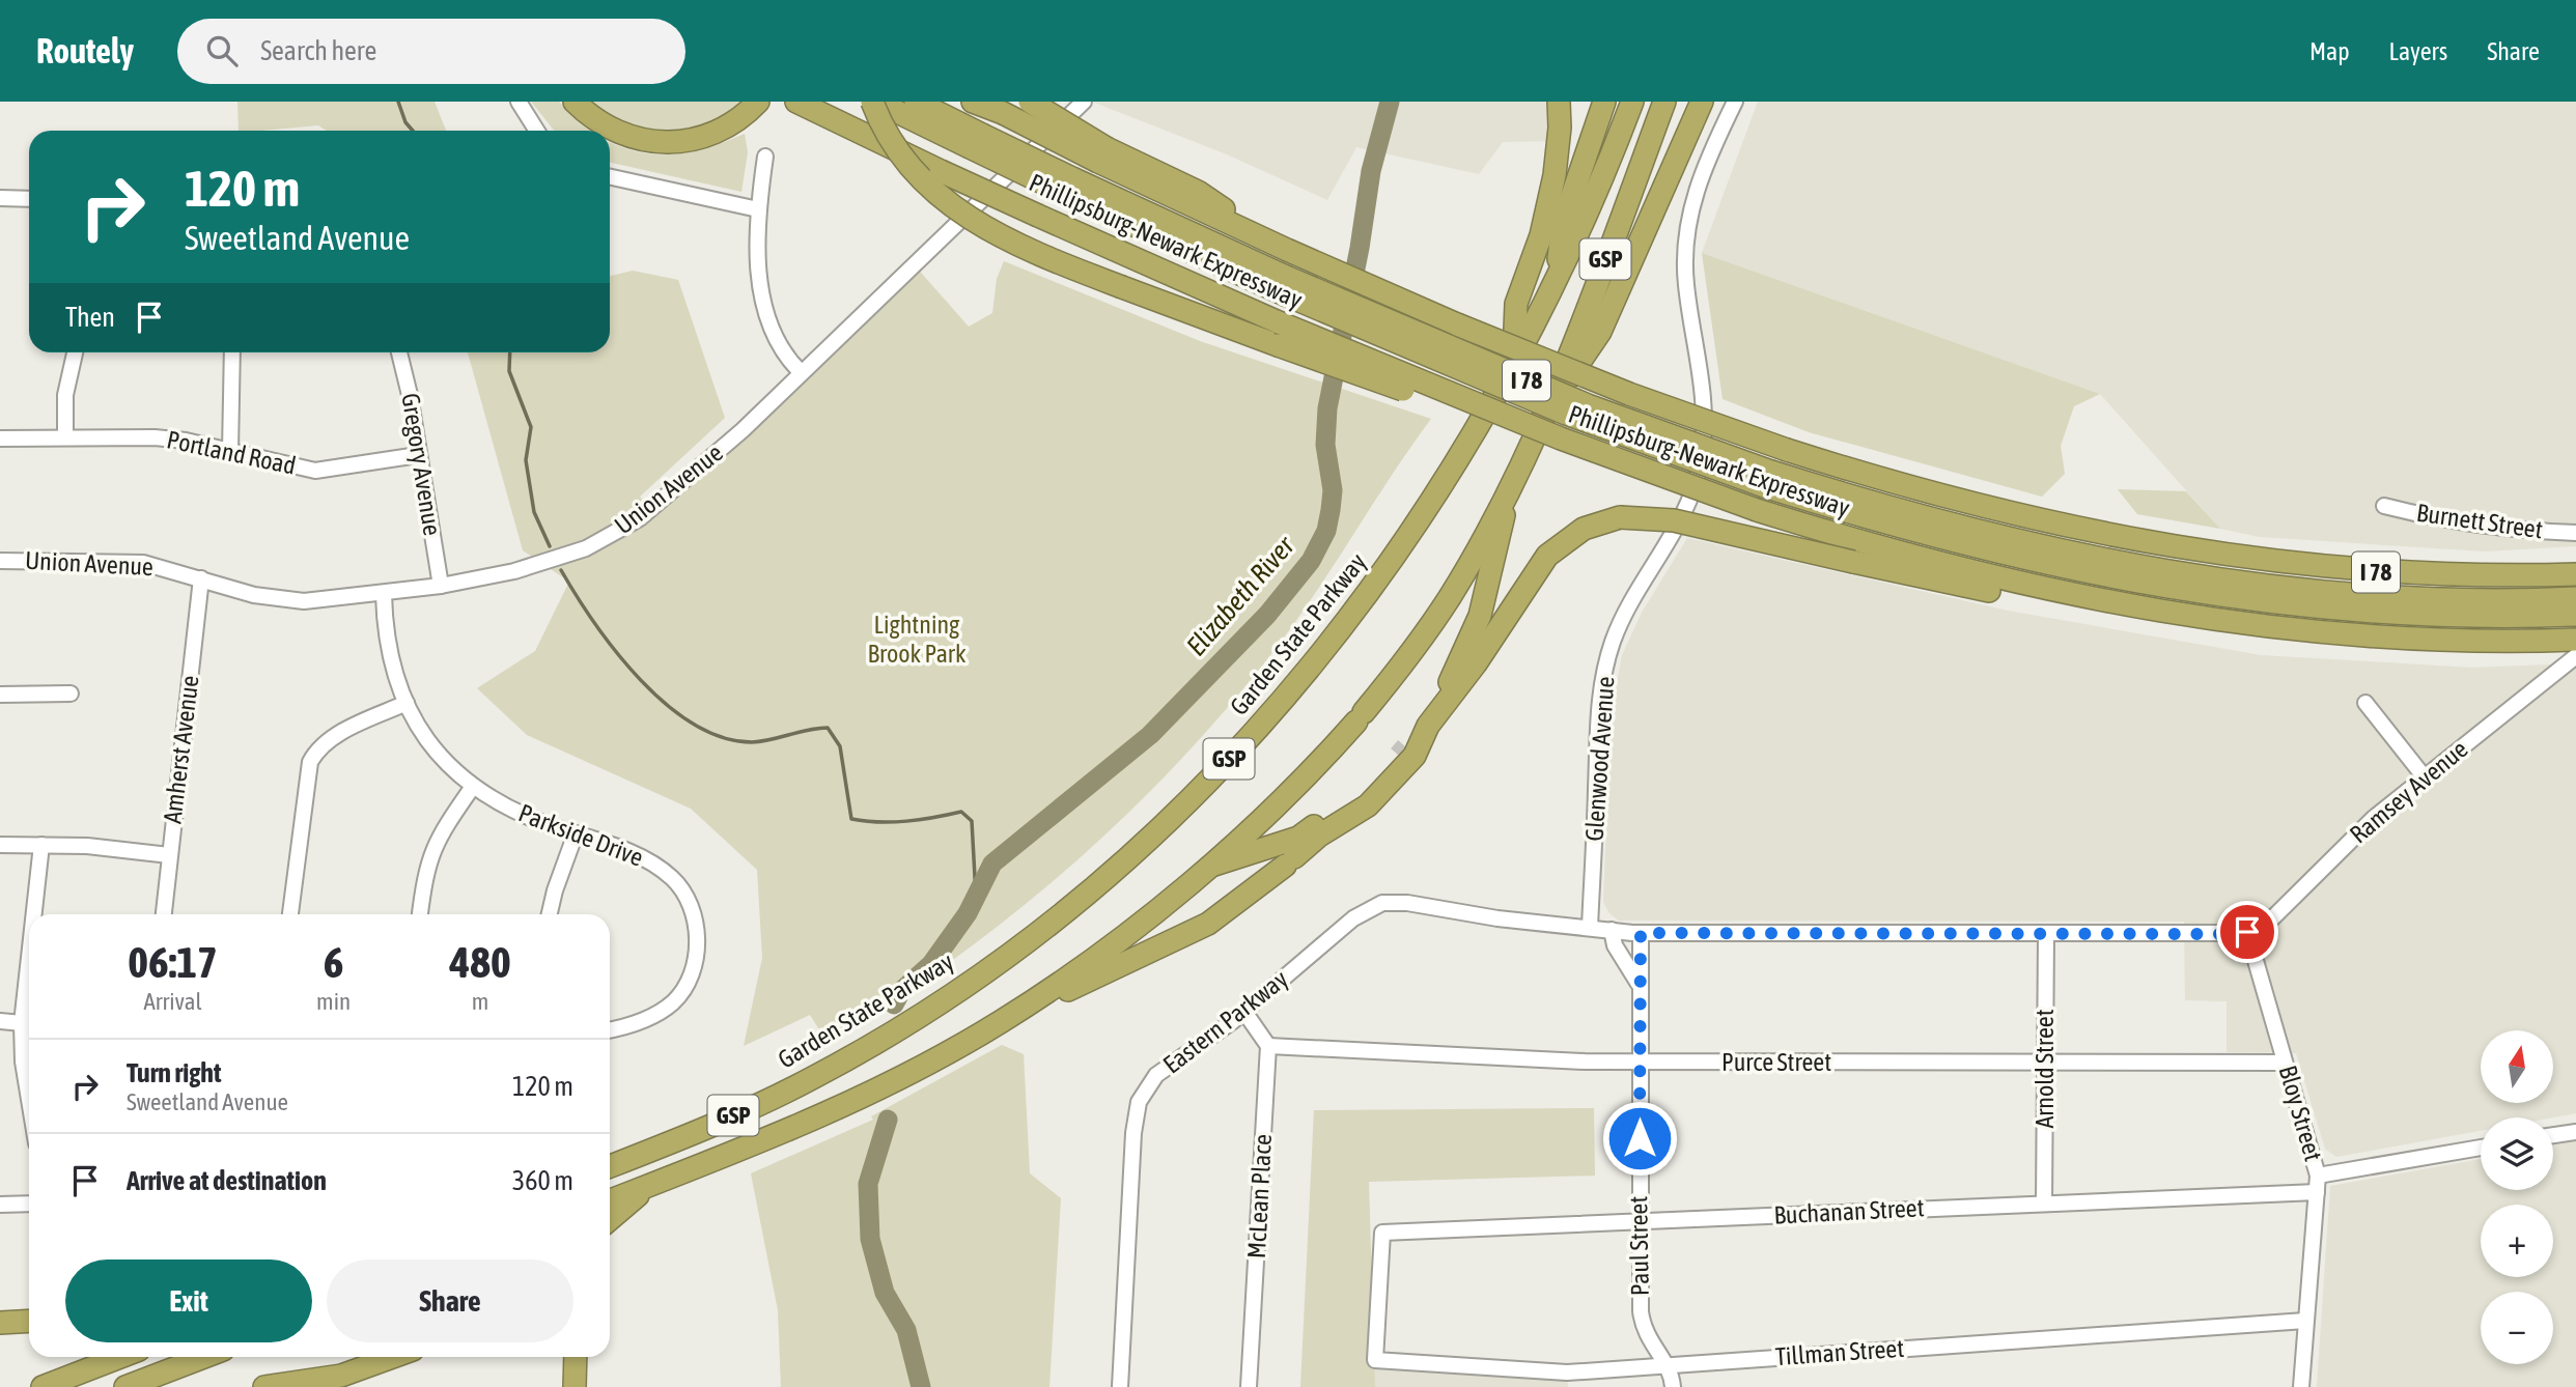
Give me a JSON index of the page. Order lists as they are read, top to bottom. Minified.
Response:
{"streets":{"highway":["Phillipsburg-Newark Expressway","GSP","I 78","Garden State Parkway"],"street":["Portland Road","Gregory Avenue","Union Avenue","Burnett Street","Amherst Avenue","Glenwood Avenue","Ramsey Avenue","Parkside Drive","Eastern Parkway","Purce Street","Arnold Street","Bloy Street","McLean Place","Buchanan Street","Paul Street","Tillman Street"]},"crossings":[["Portland Road","Gregory Avenue"],["Gregory Avenue","Union Avenue"],["Union Avenue","Amherst Avenue"],["Union Avenue","Parkside Drive"],["Glenwood Avenue","Eastern Parkway"],["Ramsey Avenue","Eastern Parkway"],["Ramsey Avenue","Bloy Street"],["Eastern Parkway","Arnold Street"],["Eastern Parkway","Bloy Street"],["Eastern Parkway","Paul Street"],["Purce Street","Arnold Street"],["Purce Street","Bloy Street"],["Purce Street","McLean Place"],["Purce Street","Paul Street"],["Arnold Street","Buchanan Street"],["Bloy Street","Buchanan Street"],["Bloy Street","Tillman Street"],["Buchanan Street","Paul Street"],["Buchanan Street","Tillman Street"],["Paul Street","Tillman Street"]],"water":["Elizabeth River"],"parks":["Lightning Brook Park"],"north":"top","page":{"header":"Routely","search":"Search here","nav":["Map","Layers","Share"],"turn":["120 m","Sweetland Avenue"],"then":"Then","eta":["06:17","Arrival","6","min","480","m"],"map_buttons":["+","−"],"list":[{"name":"Turn right","note":"Sweetland Avenue","value":"120 m"},{"name":"Arrive at destination","value":"360 m"}],"buttons":["Exit","Share"]}}
